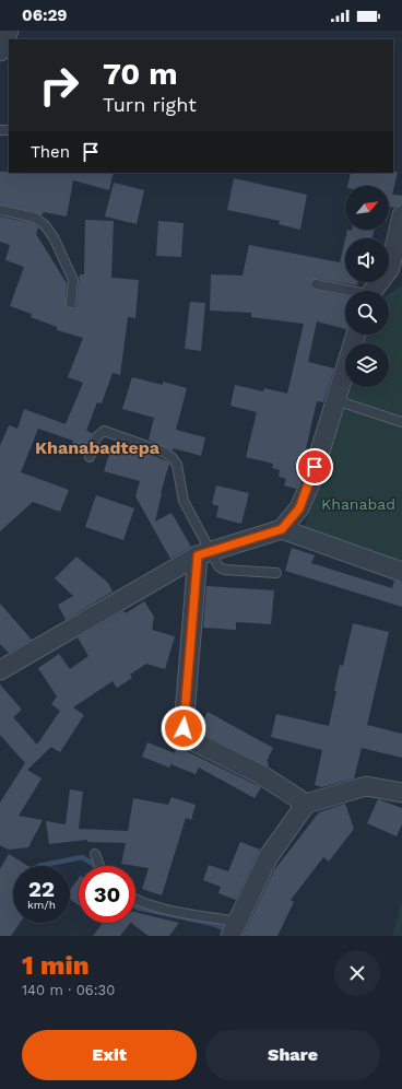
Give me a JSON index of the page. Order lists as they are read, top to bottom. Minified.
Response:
{"districts":["Khanabadtepa"],"parks":["Khanabad"],"north":"top right","page":{"status":"06:29","turn":["70 m","Turn right"],"then":"Then","speed":"22 km/h","limit":"30","heading":["1 min","140 m · 06:30"],"buttons":["Exit","Share"]}}
